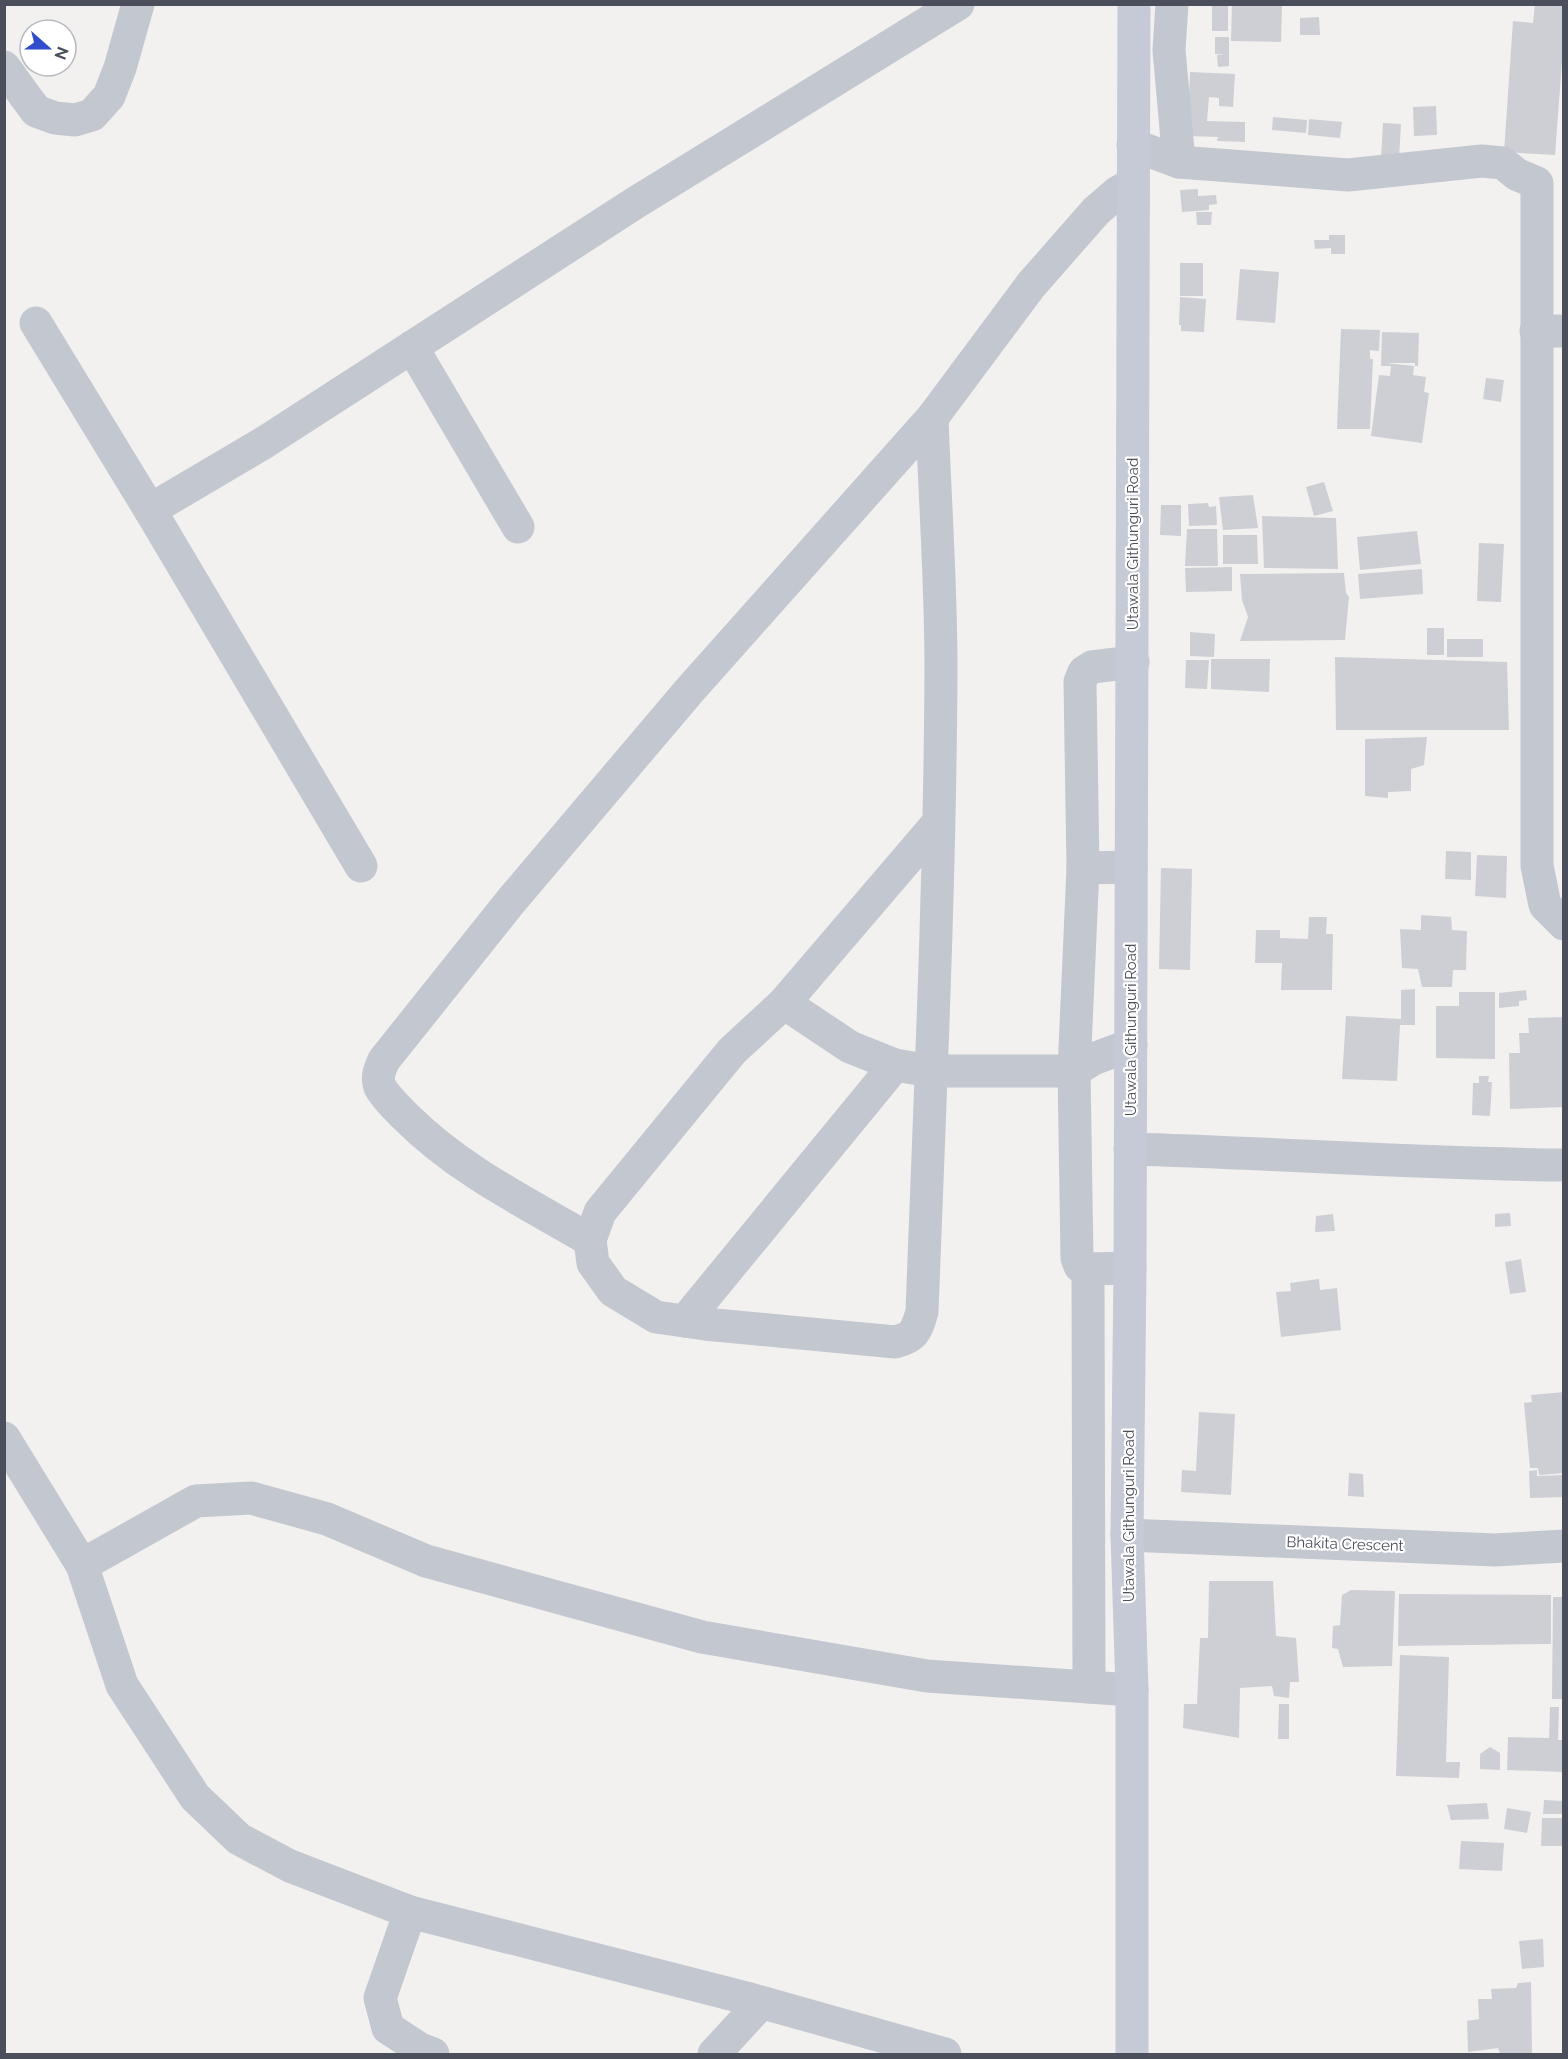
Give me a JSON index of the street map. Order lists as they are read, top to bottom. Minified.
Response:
{"streets":{"street":["Utawala Githunguri Road","Bhakita Crescent"]},"crossings":[["Utawala Githunguri Road","Bhakita Crescent"]],"north":"right"}
